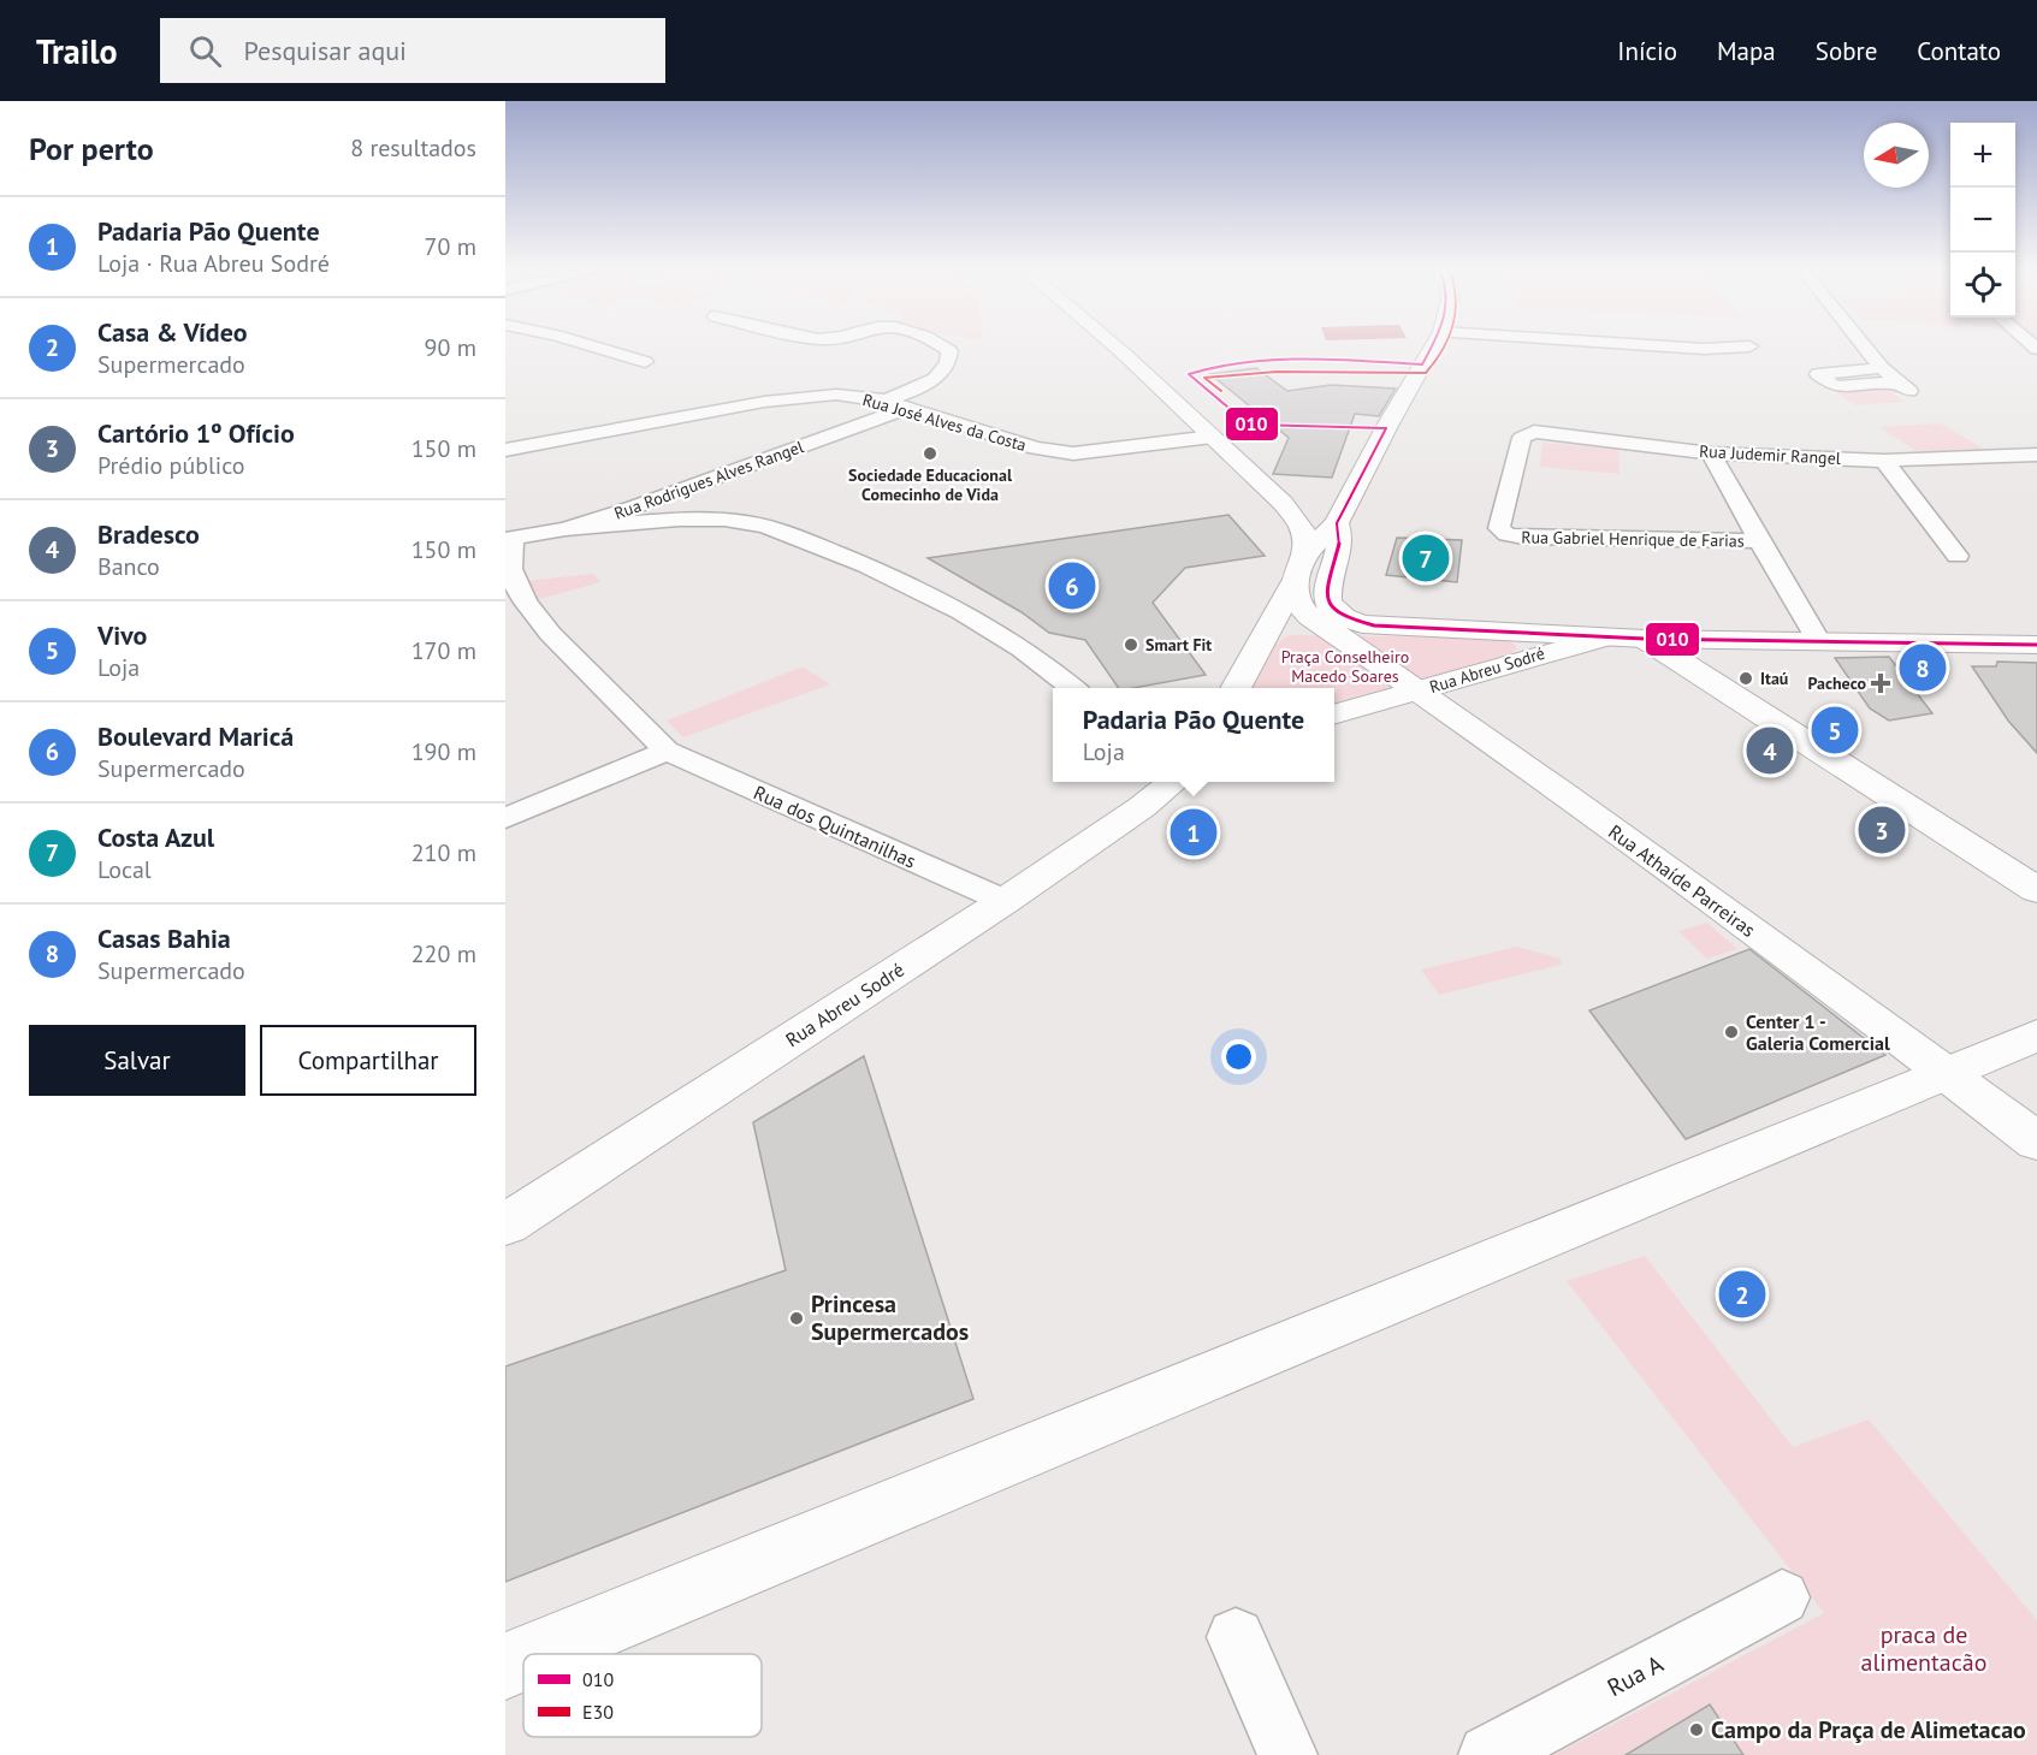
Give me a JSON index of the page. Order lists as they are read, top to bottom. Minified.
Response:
{"streets":{"main road":["Rua Abreu Sodré","Rua Athaíde Parreiras"],"street":["Rua José Alves da Costa","Rua Judemir Rangel","Rua Rodrigues Alves Rangel","Rua Gabriel Henrique de Farias","Rua dos Quintanilhas","Rua A"]},"crossings":[["Rua José Alves da Costa","Rua Rodrigues Alves Rangel"],["Rua Judemir Rangel","Rua Gabriel Henrique de Farias"],["Rua Rodrigues Alves Rangel","Rua dos Quintanilhas"],["Rua Abreu Sodré","Rua dos Quintanilhas"],["Rua Abreu Sodré","Rua Athaíde Parreiras"]],"parks":["Praça Conselheiro Macedo Soares","praca de alimentacão"],"places":{"other":["Sociedade Educacional Comecinho de Vida","Smart Fit","Itaú","Center 1 - Galeria Comercial","Princesa Supermercados","Campo da Praça de Alimetacao"],"health":["Pacheco"]},"lines":["transit line 010","transit line E30"],"legend":["010","E30"],"north":"left","page":{"header":"Trailo","search":"Pesquisar aqui","nav":["Início","Mapa","Sobre","Contato"],"heading":["Por perto","8 resultados"],"map_buttons":["+","−"],"list":[{"mark":"1","name":"Padaria Pão Quente","note":"Loja · Rua Abreu Sodré","value":"70 m"},{"mark":"2","name":"Casa & Vídeo","note":"Supermercado","value":"90 m"},{"mark":"3","name":"Cartório 1º Ofício","note":"Prédio público","value":"150 m"},{"mark":"4","name":"Bradesco","note":"Banco","value":"150 m"},{"mark":"5","name":"Vivo","note":"Loja","value":"170 m"},{"mark":"6","name":"Boulevard Maricá","note":"Supermercado","value":"190 m"},{"mark":"7","name":"Costa Azul","note":"Local","value":"210 m"},{"mark":"8","name":"Casas Bahia","note":"Supermercado","value":"220 m"}],"pins":["7","6","8","5","4","3","1","2"],"popup":["Padaria Pão Quente","Loja"],"buttons":["Salvar","Compartilhar"]}}
